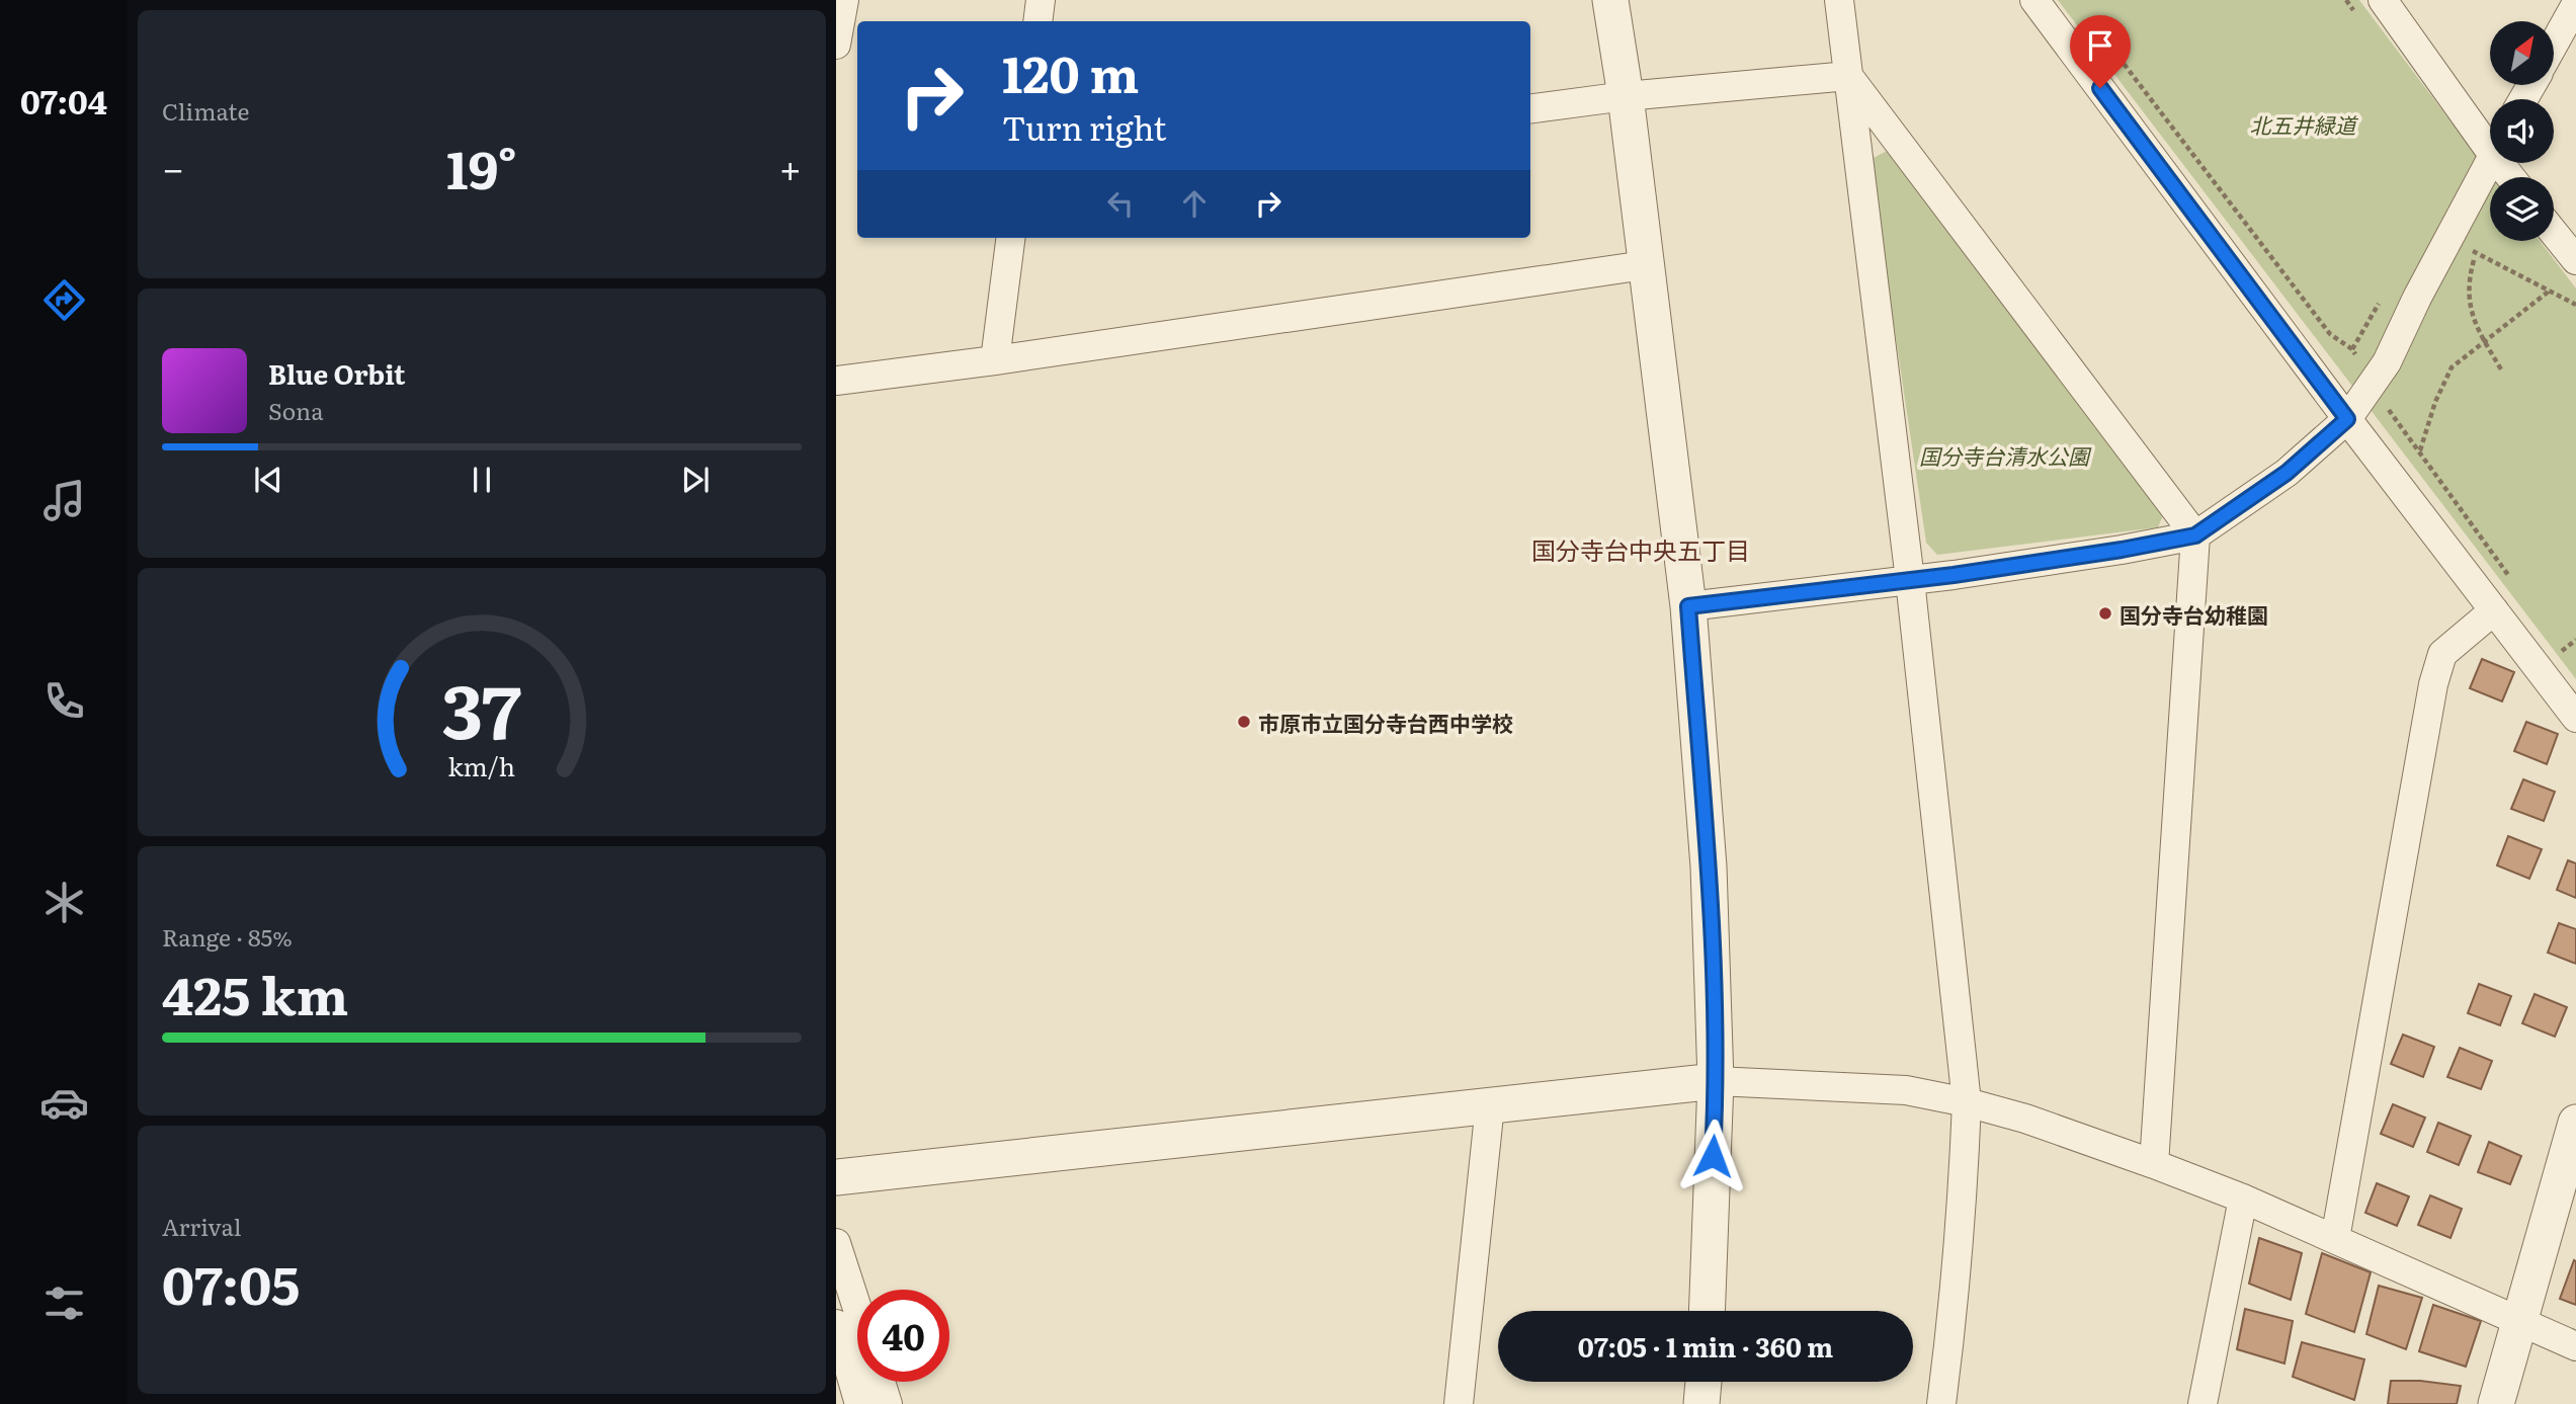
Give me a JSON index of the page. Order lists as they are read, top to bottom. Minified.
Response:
{"districts":["国分寺台中央五丁目"],"parks":["北五井緑道","国分寺台清水公園"],"places":["国分寺台幼稚園","市原市立国分寺台西中学校"],"north":"top right","page":{"tabs":"07:04","tile":["Climate",["Range · 85%","425 km"],["Arrival","07:05"]],"turn":["120 m","Turn right"],"heat":["−","19°","+"],"song":["Blue Orbit","Sona"],"limit":"40","trip":"07:05 · 1 min · 360 m","gauge":["37","km/h"]}}
